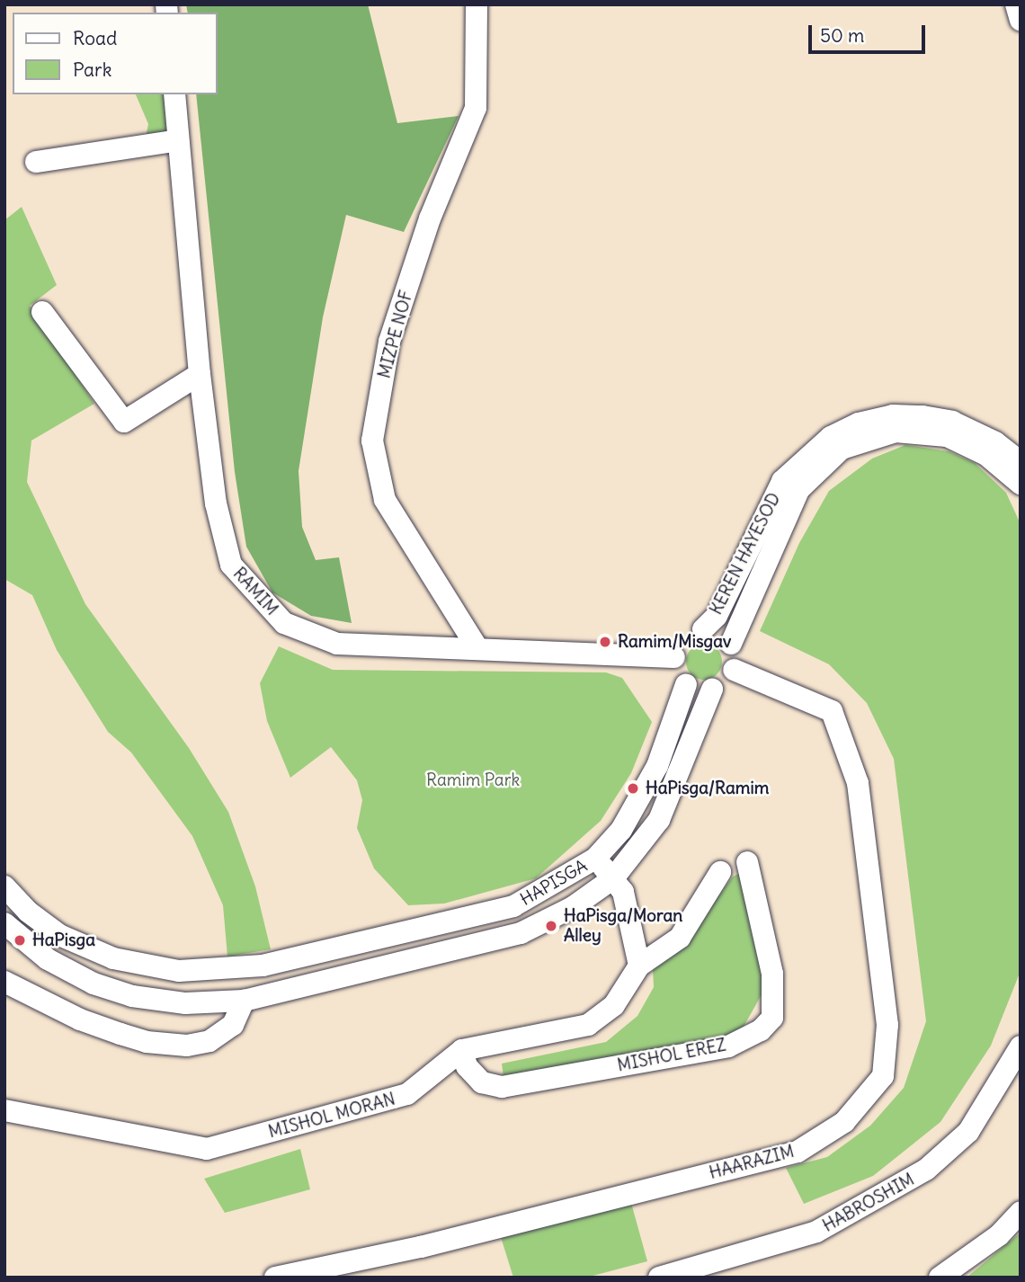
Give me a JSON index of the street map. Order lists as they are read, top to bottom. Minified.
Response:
{"streets":{"street":["MIZPE NOF","KEREN HAYESOD","RAMIM","HAPISGA","MISHOL EREZ","MISHOL MORAN","HAARAZIM","HABROSHIM"]},"crossings":[["MIZPE NOF","RAMIM"],["KEREN HAYESOD","RAMIM"],["KEREN HAYESOD","HAPISGA"],["KEREN HAYESOD","HAARAZIM"],["RAMIM","HAPISGA"],["RAMIM","HAARAZIM"],["HAPISGA","HAARAZIM"],["MISHOL EREZ","MISHOL MORAN"]],"parks":["Ramim Park"],"places":["Ramim/Misgav","HaPisga/Ramim","HaPisga/Moran Alley","HaPisga"],"legend":["Road","Park"],"scale_bar":"50 m"}
